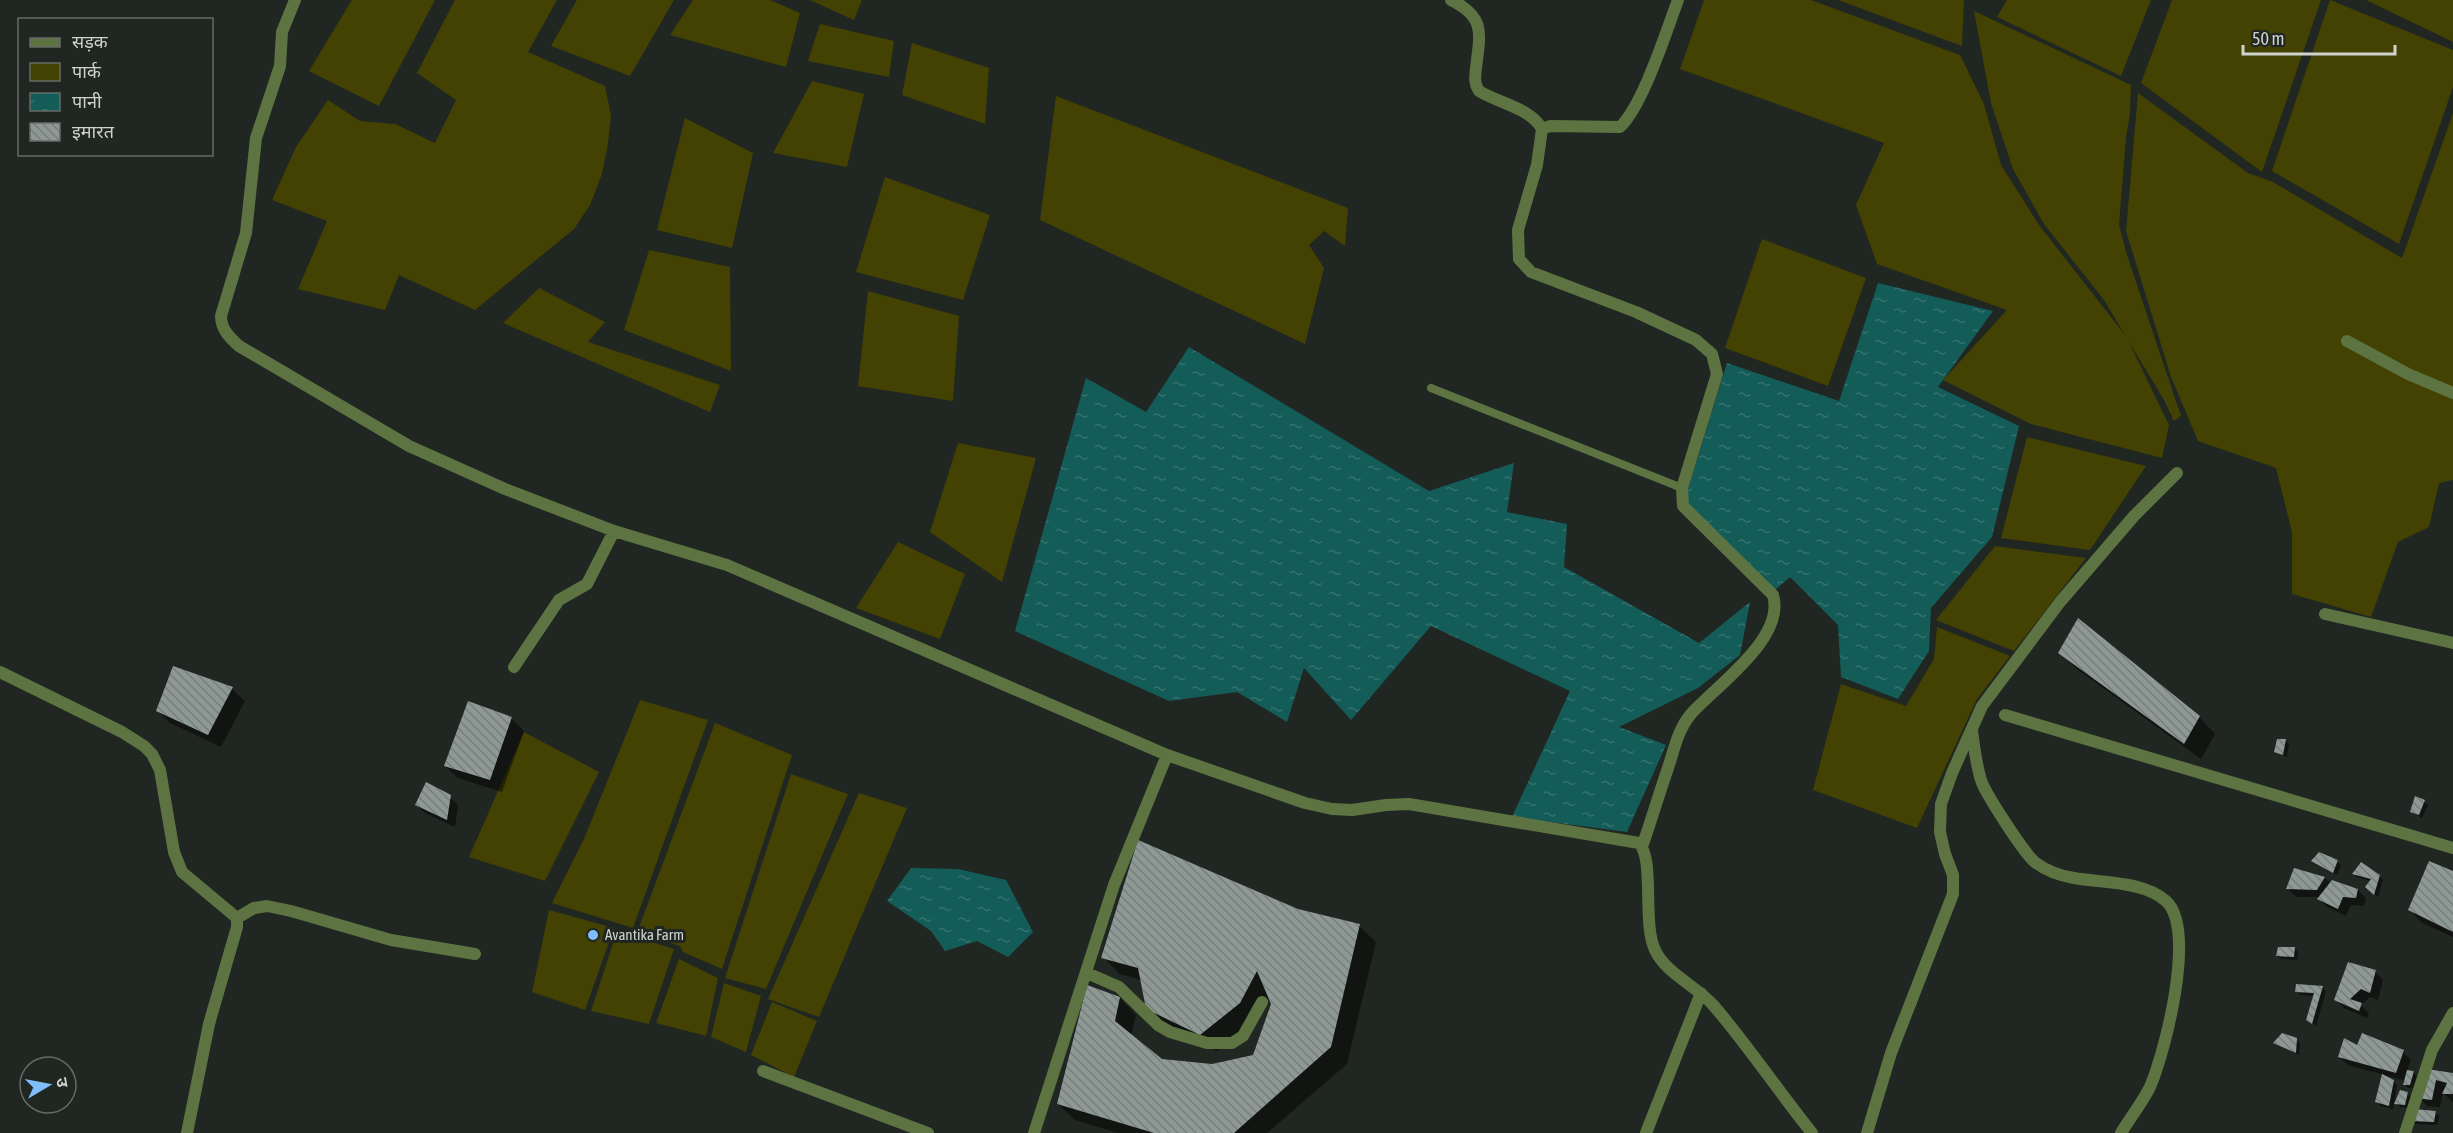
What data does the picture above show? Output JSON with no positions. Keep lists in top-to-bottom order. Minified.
{"places":["Avantika Farm"],"legend":["सड़क","पार्क","पानी","इमारत"],"scale_bar":"50 m","north":"right"}
